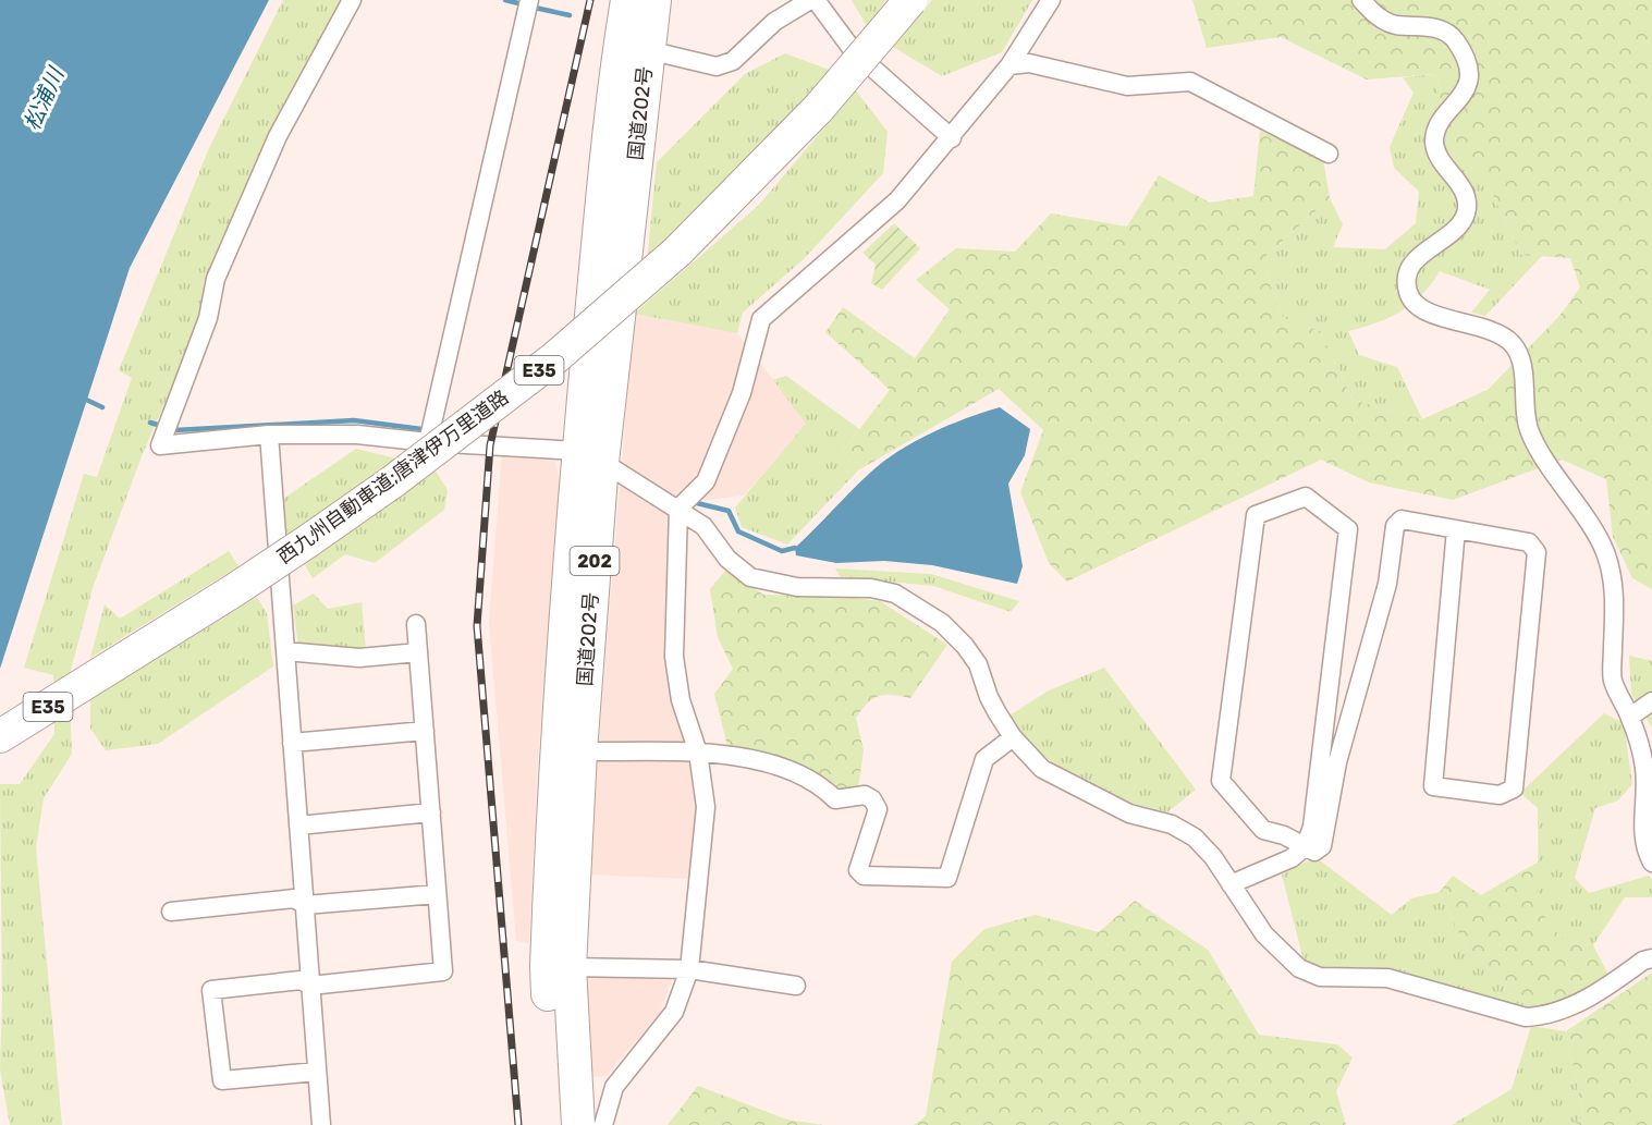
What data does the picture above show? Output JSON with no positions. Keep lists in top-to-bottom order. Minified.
{"streets":{"highway":["国道202号","E35","西九州自動車道;唐津伊万里道路","202"]},"water":["松浦川"]}
